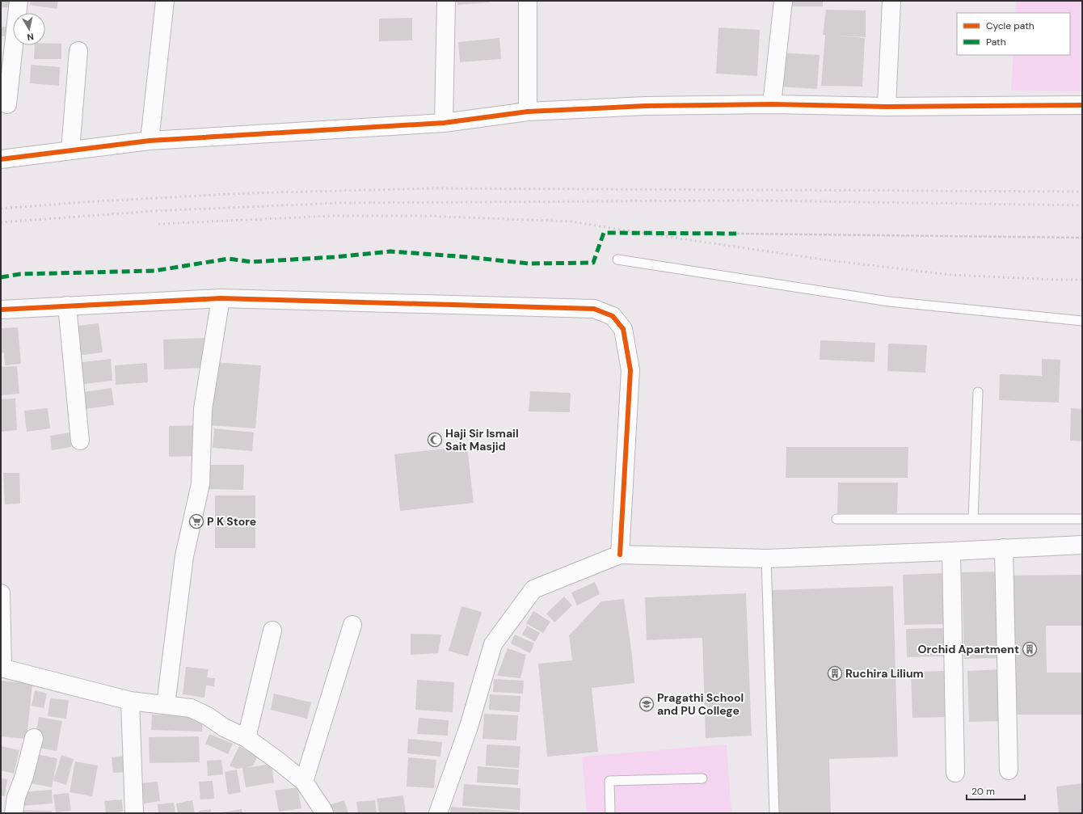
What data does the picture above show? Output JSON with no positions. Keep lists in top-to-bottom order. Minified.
{"places":{"mosque":["Haji Sir Ismail Sait Masjid"],"supermarket":["P K Store"],"building":["Orchid Apartment","Ruchira Lilium"],"school or university":["Pragathi School and PU College"]},"legend":["Cycle path","Path"],"scale_bar":"20 m","north":"bottom"}
